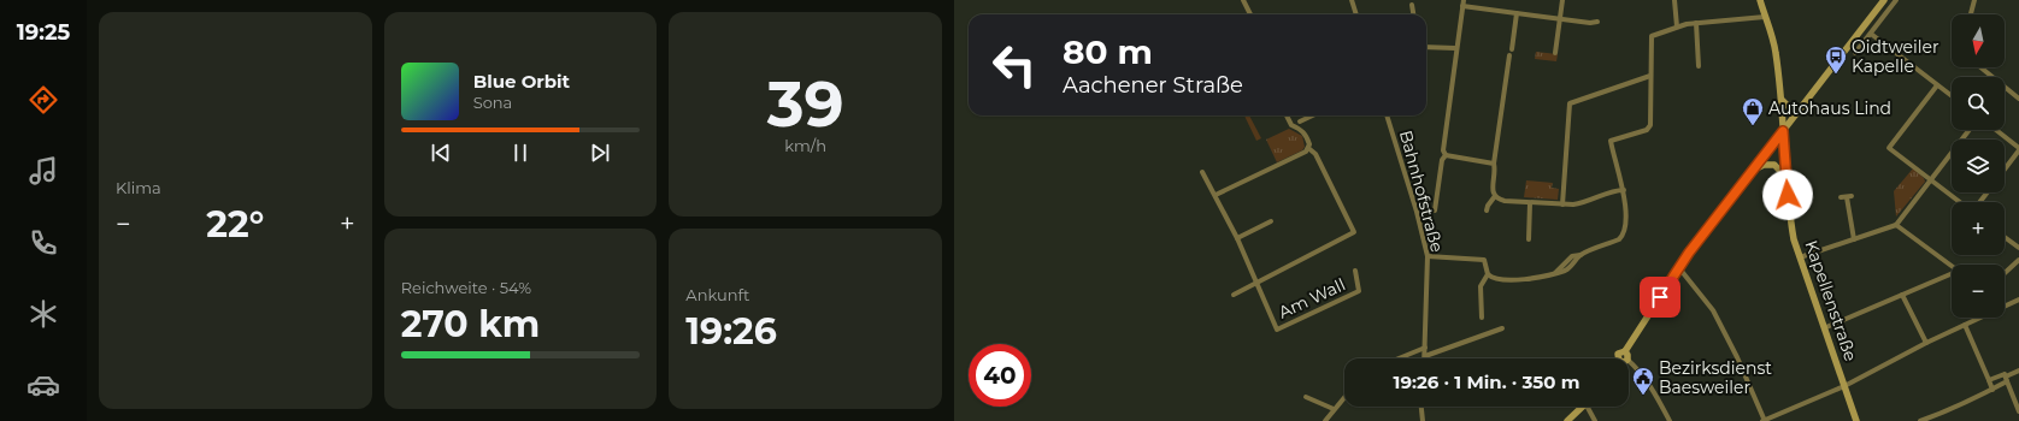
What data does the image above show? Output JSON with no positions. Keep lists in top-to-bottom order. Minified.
{"streets":{"main road":["Kapellenstraße"],"street":["Bahnhofstraße","Am Wall"]},"places":{"bus stop":["Oidtweiler Kapelle"],"shop":["Autohaus Lind"],"public building":["Bezirksdienst Baesweiler"]},"north":"bottom","page":{"tabs":"19:25","tile":["Klima",["39","km/h"],["Reichweite · 54%","270 km"],["Ankunft","19:26"]],"map_buttons":["+","−"],"turn":["80 m","Aachener Straße"],"song":["Blue Orbit","Sona"],"heat":["−","22°","+"],"limit":"40","trip":"19:26 · 1 Min. · 350 m"}}
